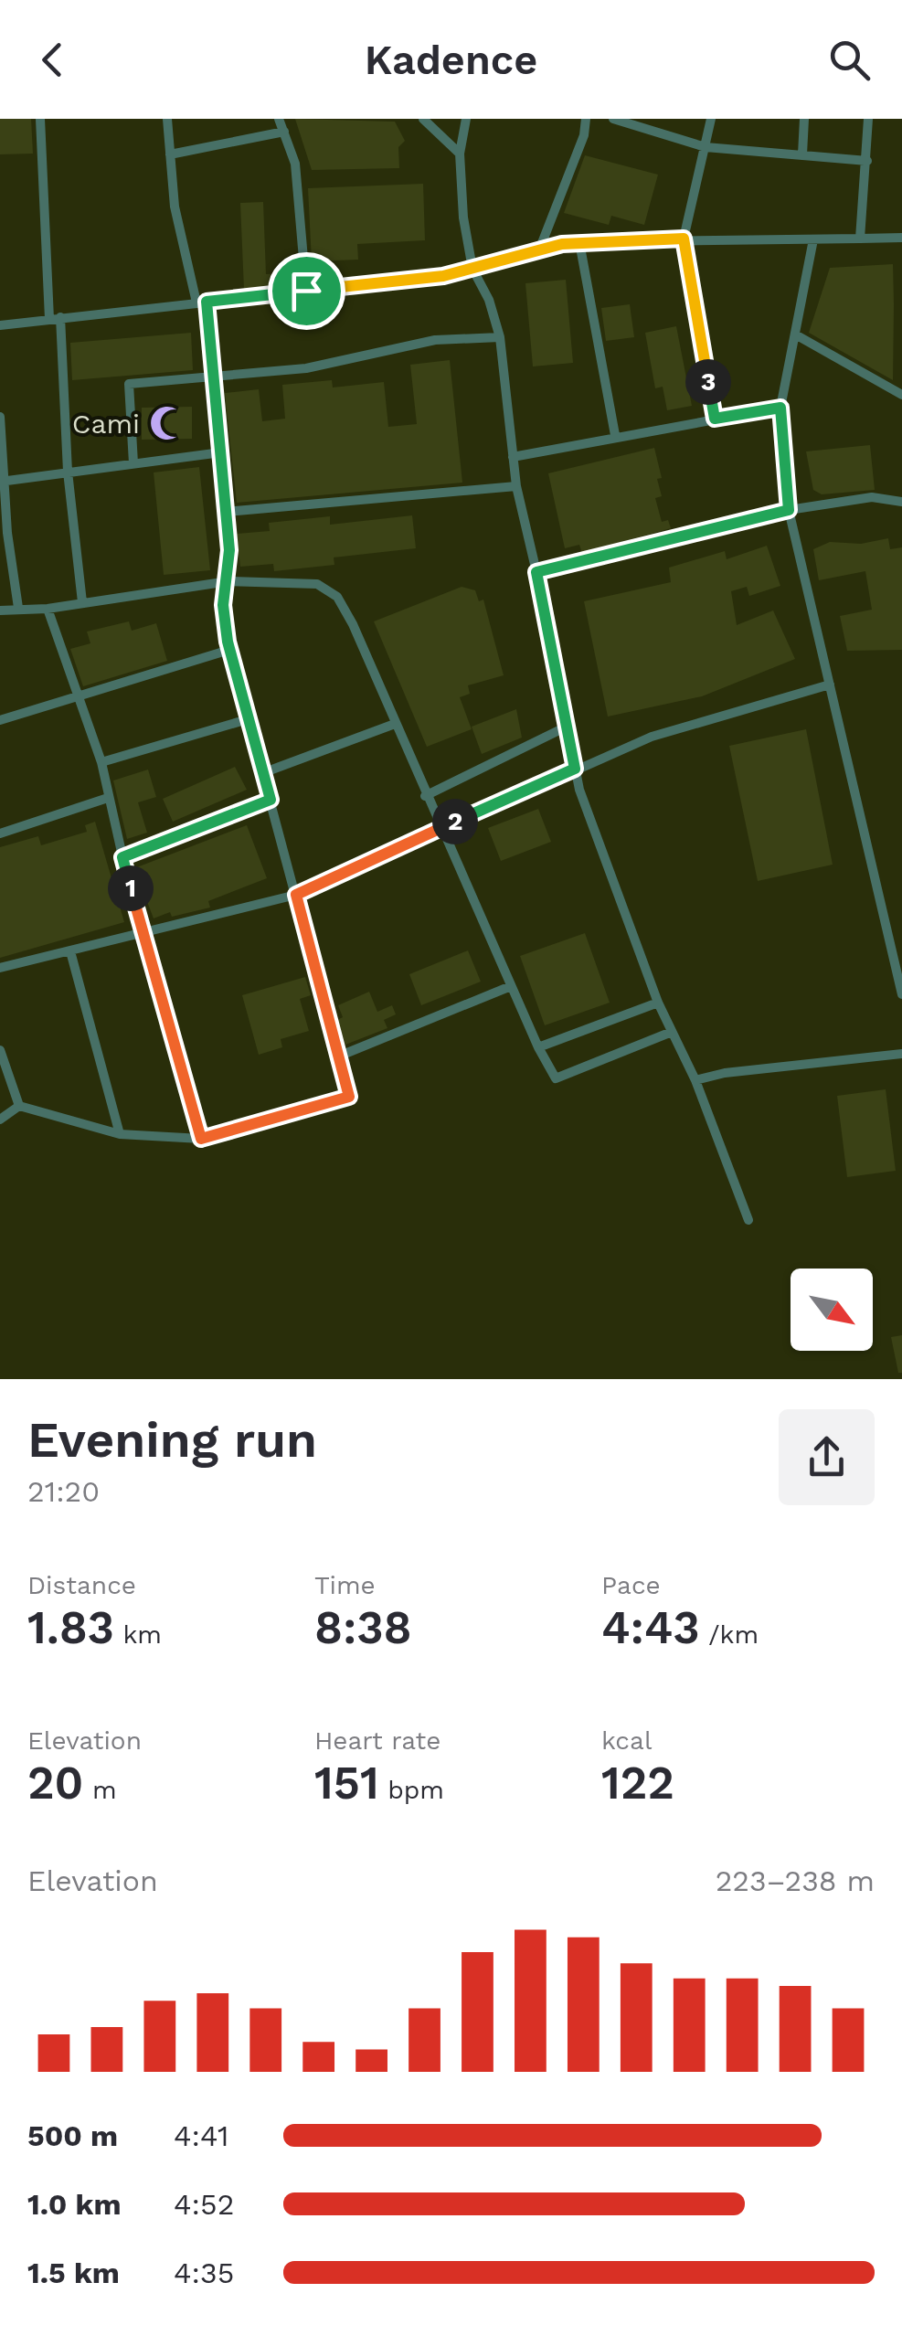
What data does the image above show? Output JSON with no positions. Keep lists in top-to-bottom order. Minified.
{"places":{"mosque":["Cami"]},"north":"bottom right","page":{"header":"Kadence","pins":["3","2","1"],"heading":["Evening run","21:20"],"stats":[["Distance","1.83 km"],["Time","8:38"],["Pace","4:43 /km"],["Elevation","20 m"],["Heart rate","151 bpm"],["kcal","122"]],"chart":["Elevation","223–238 m"],"list":[{"name":"500 m","note":"4:41"},{"name":"1.0 km","note":"4:52"},{"name":"1.5 km","note":"4:35"}]}}
